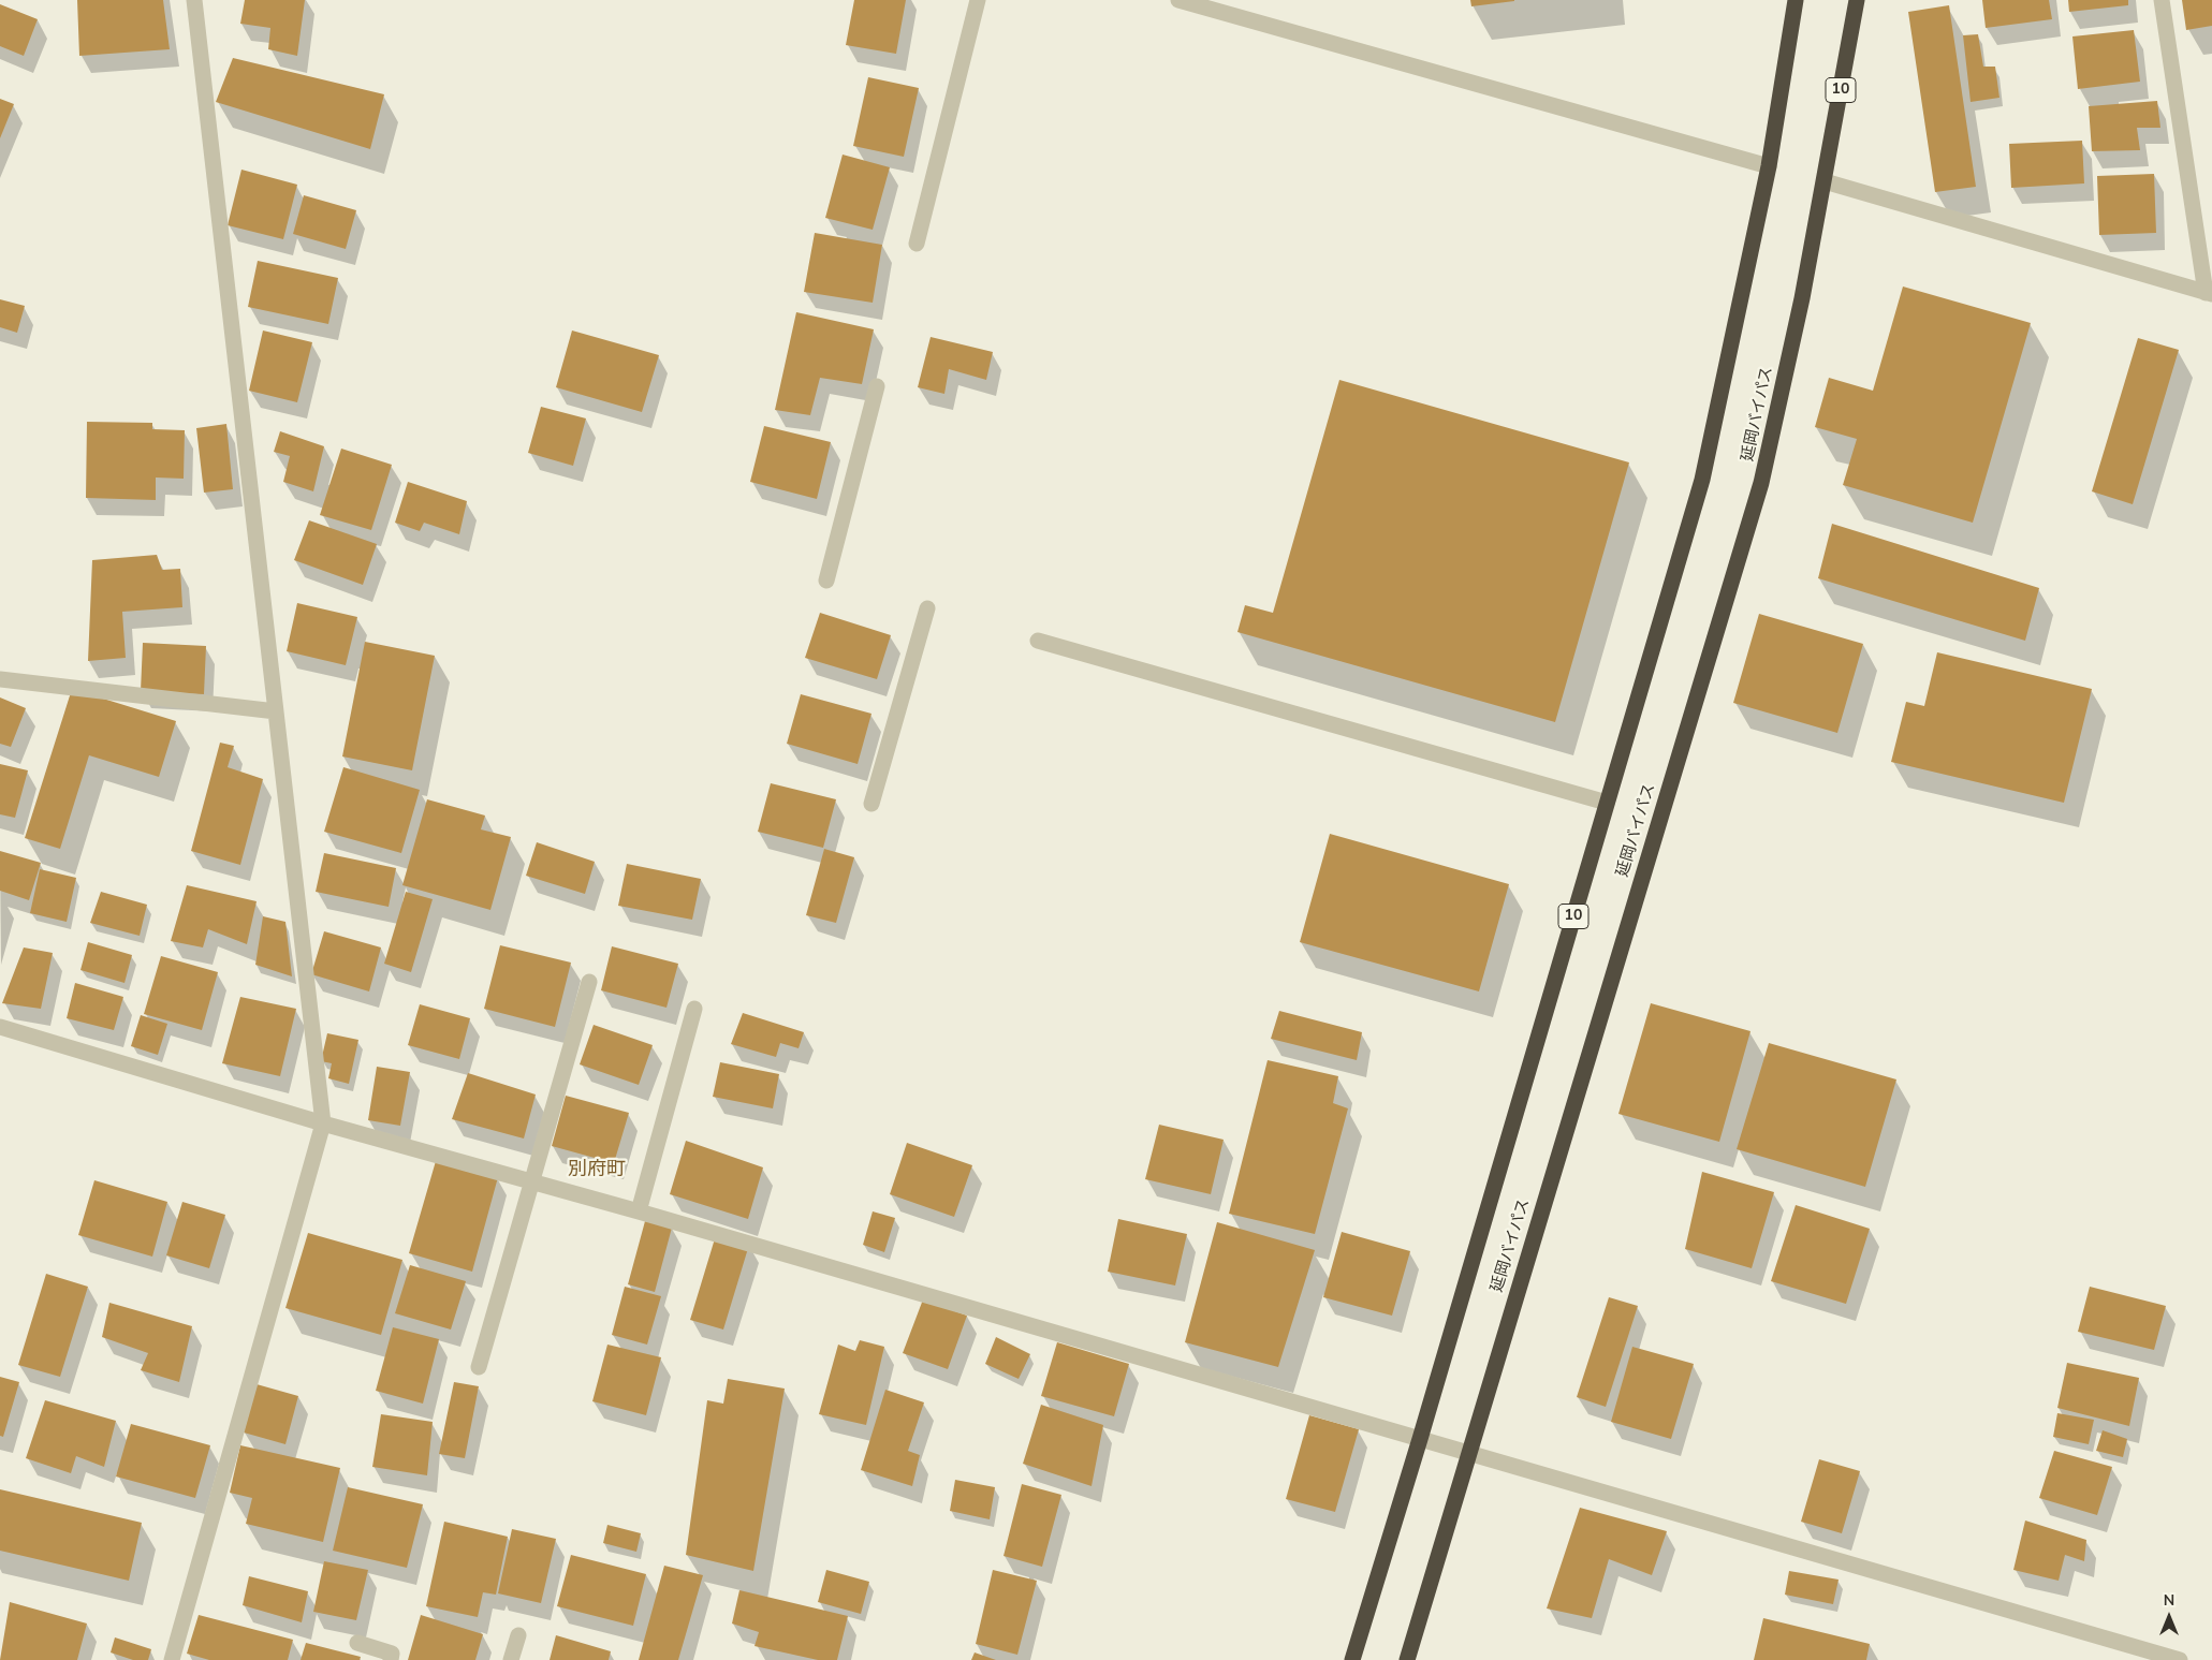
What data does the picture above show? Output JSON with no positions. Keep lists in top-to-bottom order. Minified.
{"streets":{"highway":["10","延岡バイパス"]},"districts":["別府町"],"north":"top"}
